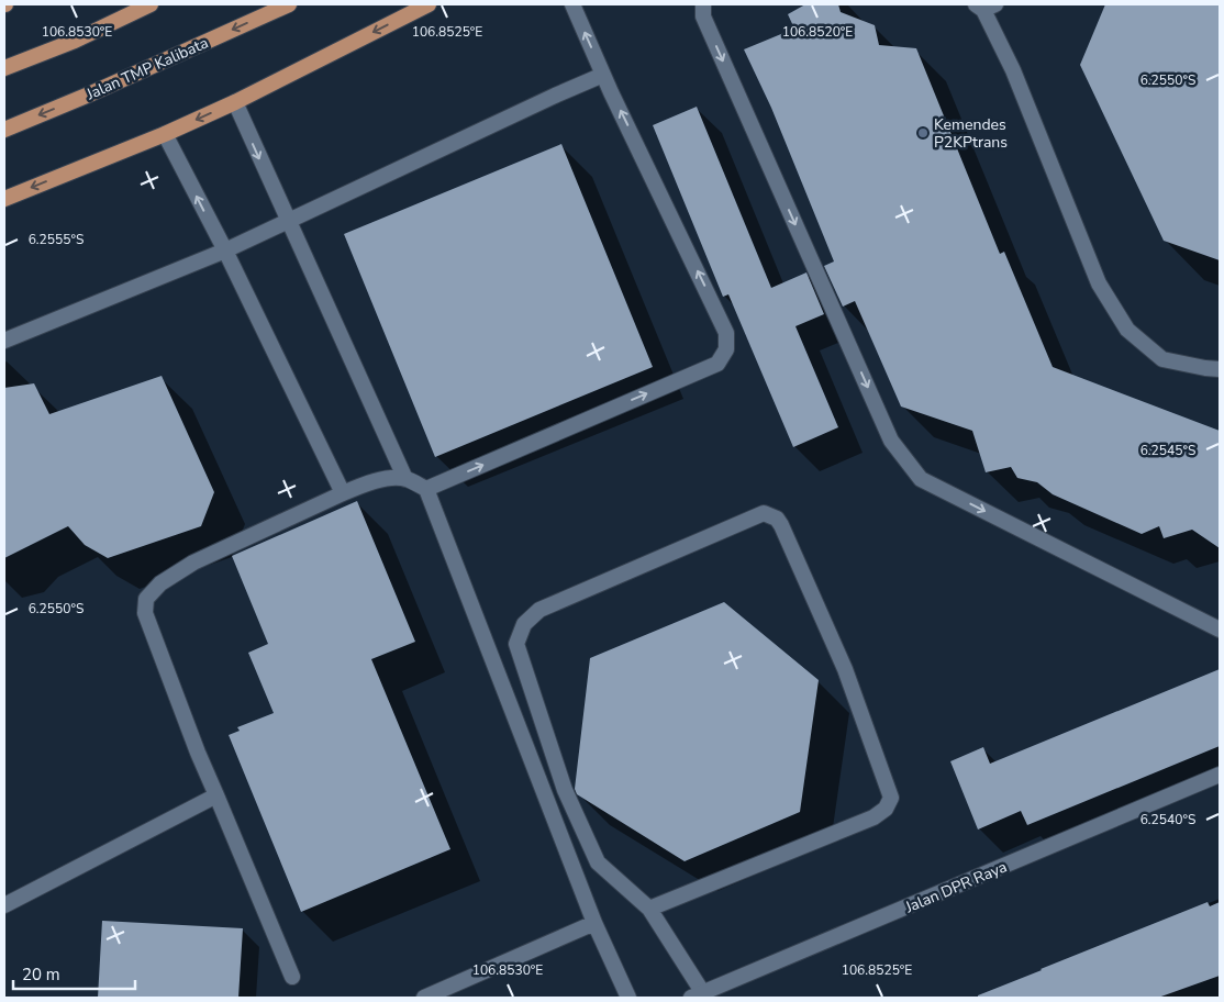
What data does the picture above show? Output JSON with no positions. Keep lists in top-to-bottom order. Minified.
{"streets":{"main road":["Jalan TMP Kalibata"],"street":["Jalan DPR Raya"]},"places":["Kemendes P2KPtrans"],"scale_bar":"20 m","coordinates":["106.8530°E","106.8525°E","106.8520°E","6.2550°S","6.2555°S","6.2545°S","6.2540°S"]}
